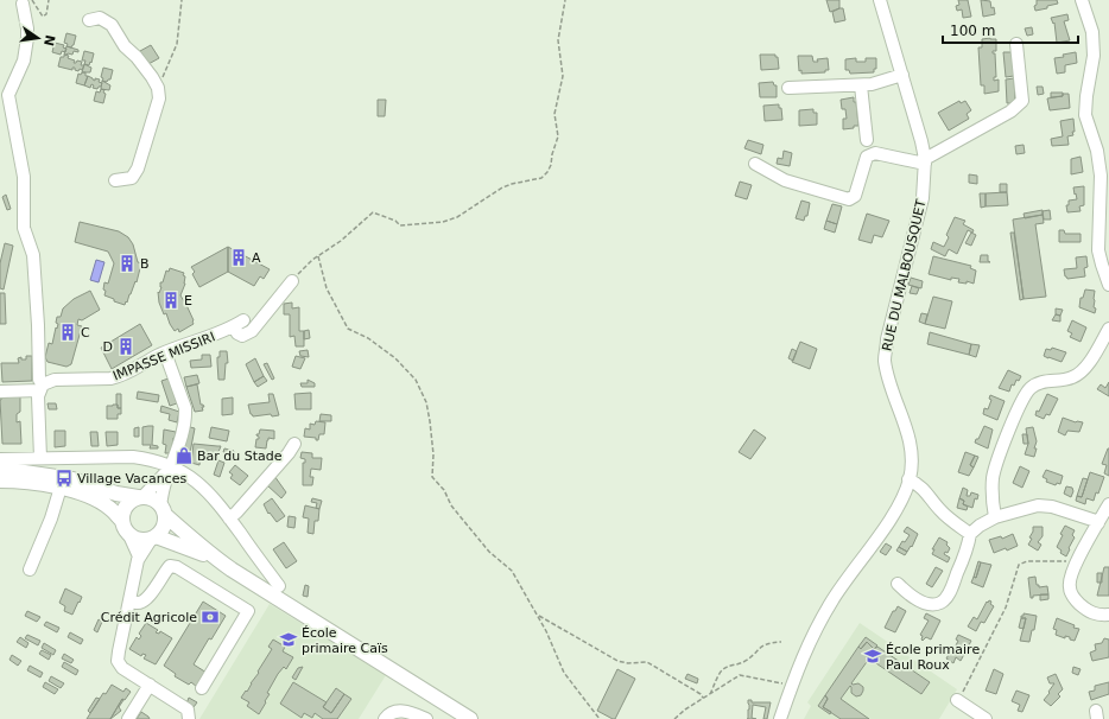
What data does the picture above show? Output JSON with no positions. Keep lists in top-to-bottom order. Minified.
{"streets":{"street":["RUE DU MALBOUSQUET","IMPASSE MISSIRI"]},"places":{"building":["A","B","E","C","D"],"shop":["Bar du Stade"],"bus stop":["Village Vacances"],"bank":["Crédit Agricole"],"school or university":["École primaire Caïs","École primaire Paul Roux"]},"scale_bar":"100 m","north":"right"}
